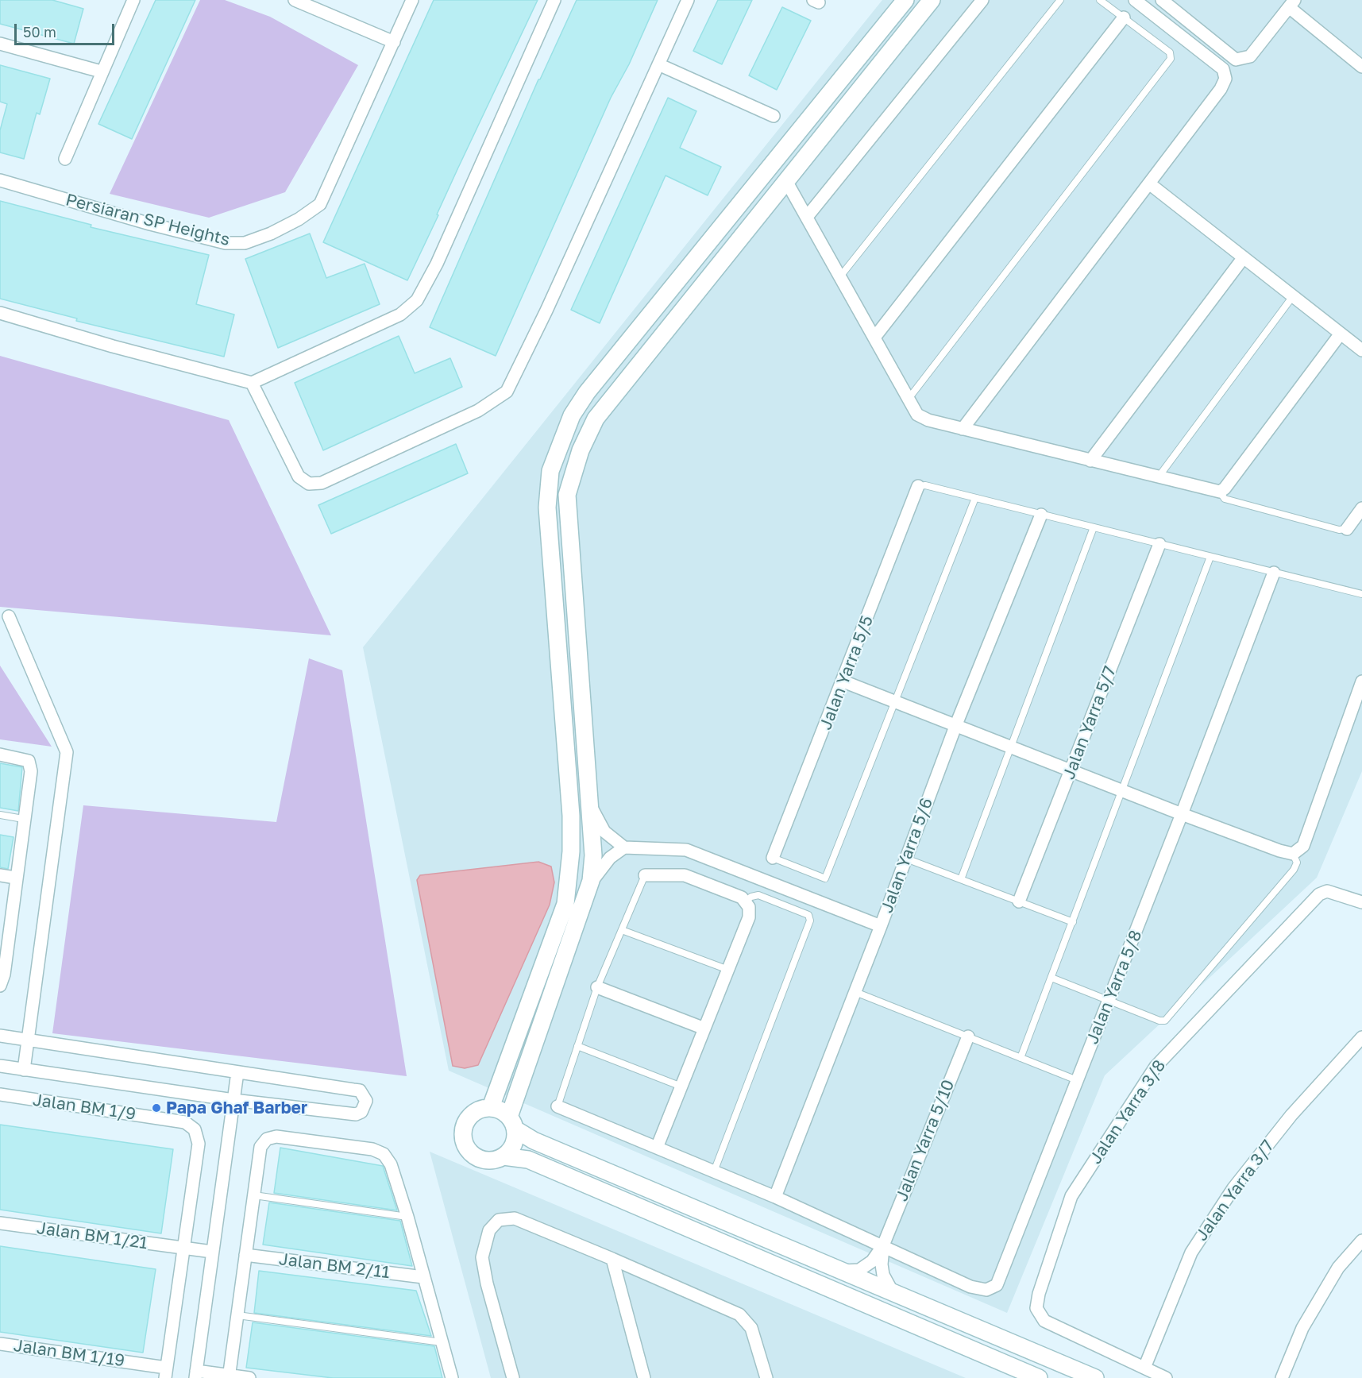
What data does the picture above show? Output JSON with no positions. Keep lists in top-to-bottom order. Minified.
{"streets":{"street":["Persiaran SP Heights","Jalan Yarra 5/5","Jalan Yarra 5/7","Jalan Yarra 5/6","Jalan Yarra 5/8","Jalan BM 1/9","Jalan Yarra 3/8","Jalan Yarra 5/10","Jalan Yarra 3/7","Jalan BM 1/21","Jalan BM 2/11","Jalan BM 1/19"]},"crossings":[["Jalan Yarra 5/6","Jalan Yarra 5/8"],["Jalan Yarra 5/8","Jalan Yarra 5/10"],["Jalan BM 1/9","Jalan BM 1/21"],["Jalan Yarra 3/8","Jalan Yarra 3/7"]],"places":["Papa Ghaf Barber"],"scale_bar":"50 m"}
